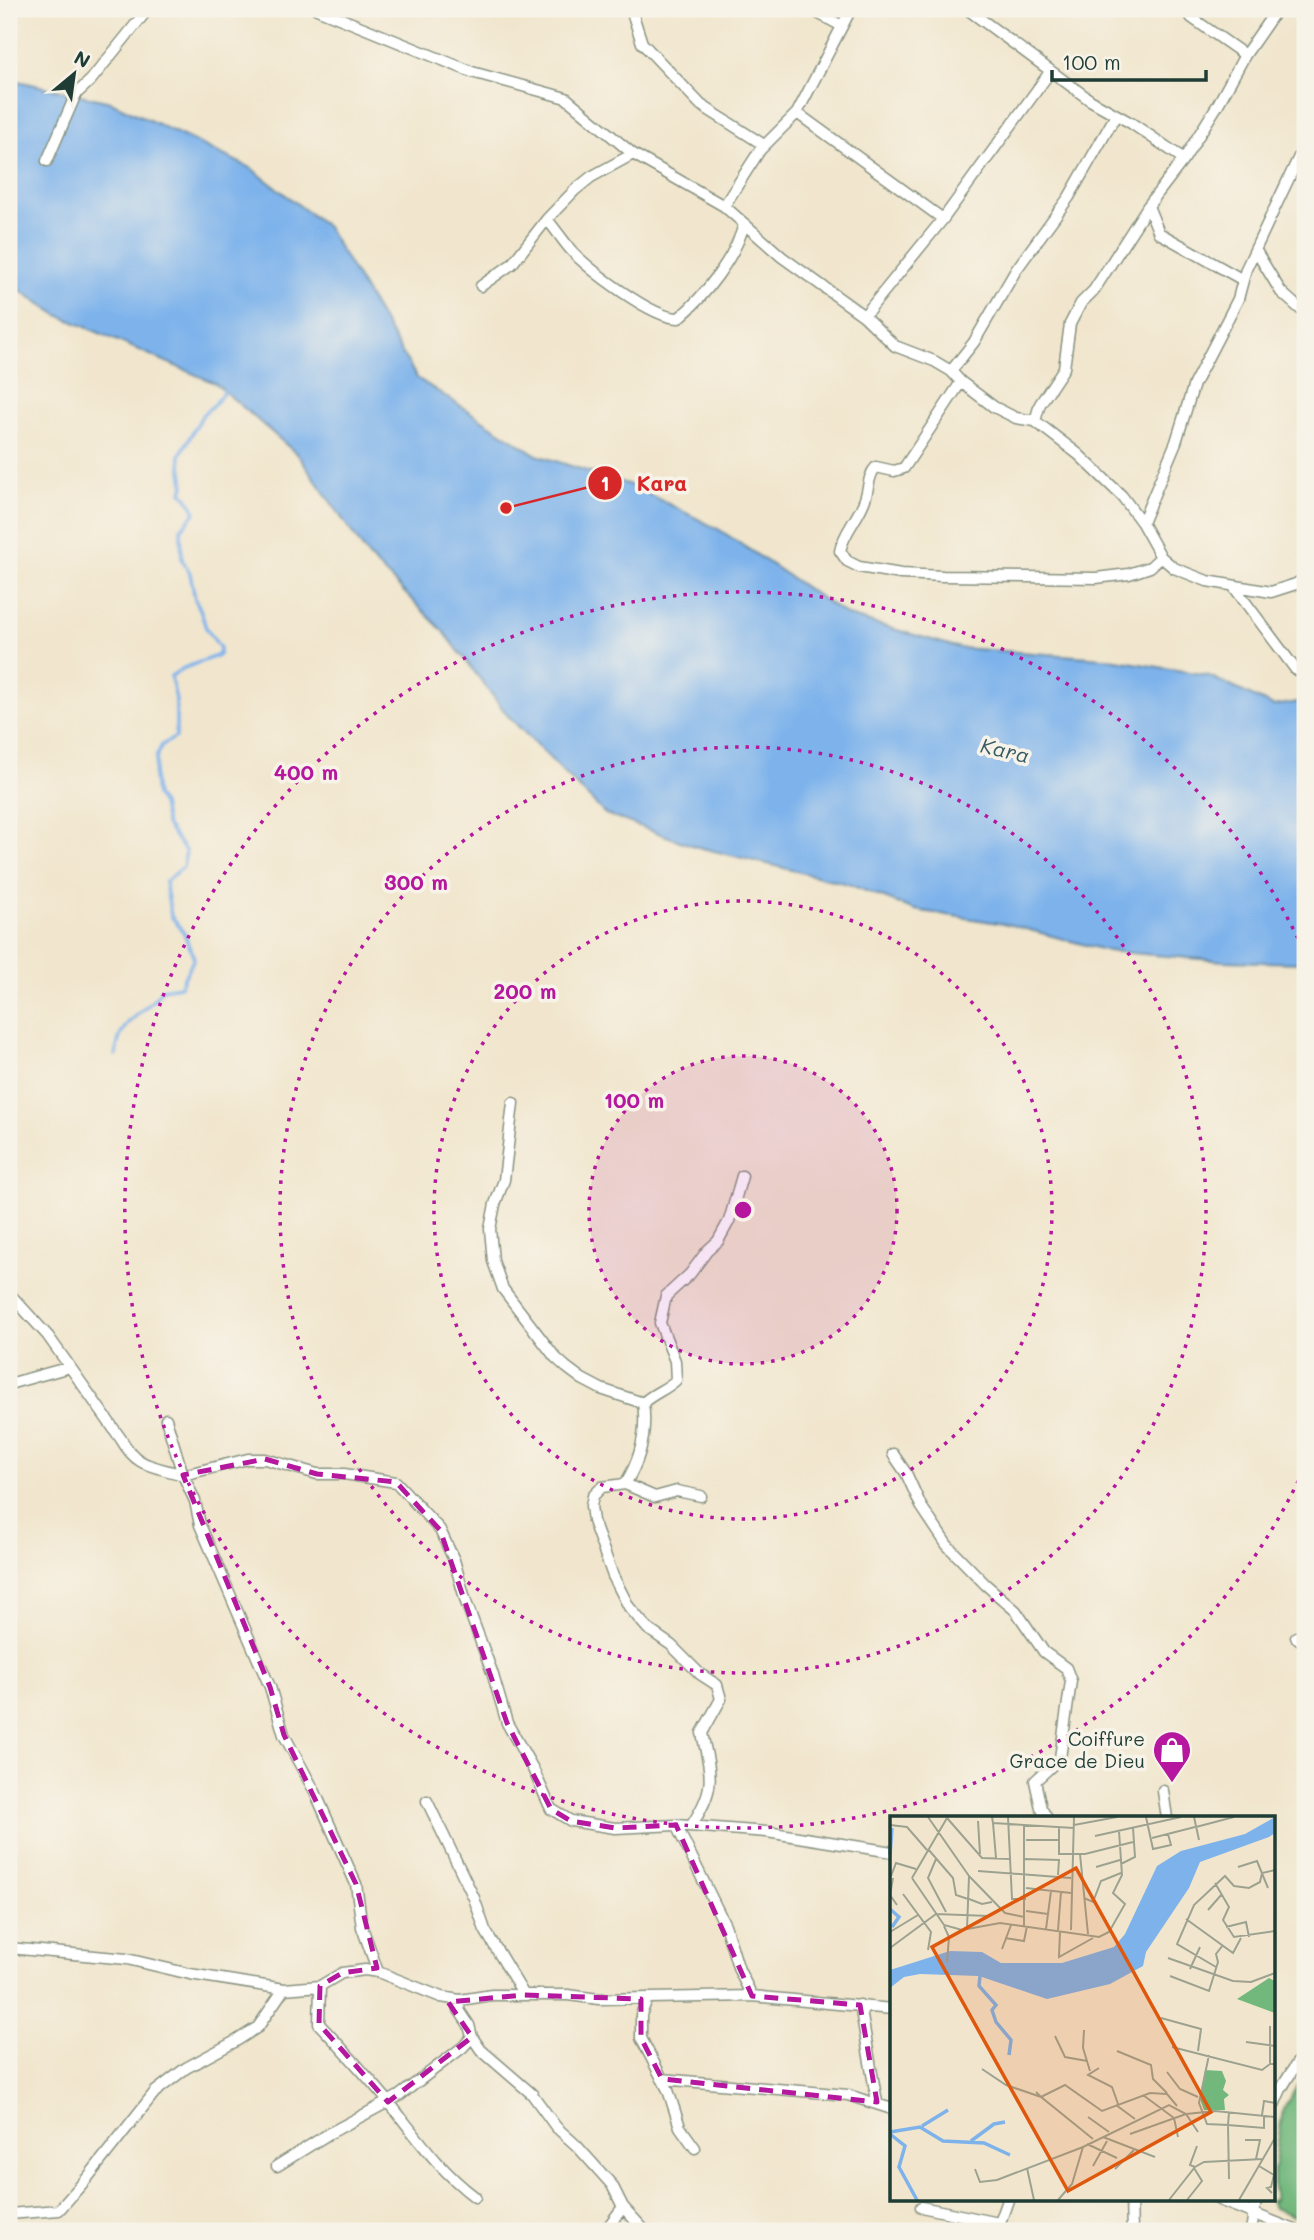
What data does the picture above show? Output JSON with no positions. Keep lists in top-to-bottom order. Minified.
{"water":["Kara"],"places":{"other":["Kara"],"shop":["Coiffure Grace de Dieu"]},"scale_bar":"100 m","north":"top right","rings":["400 m","300 m","200 m","100 m"]}
